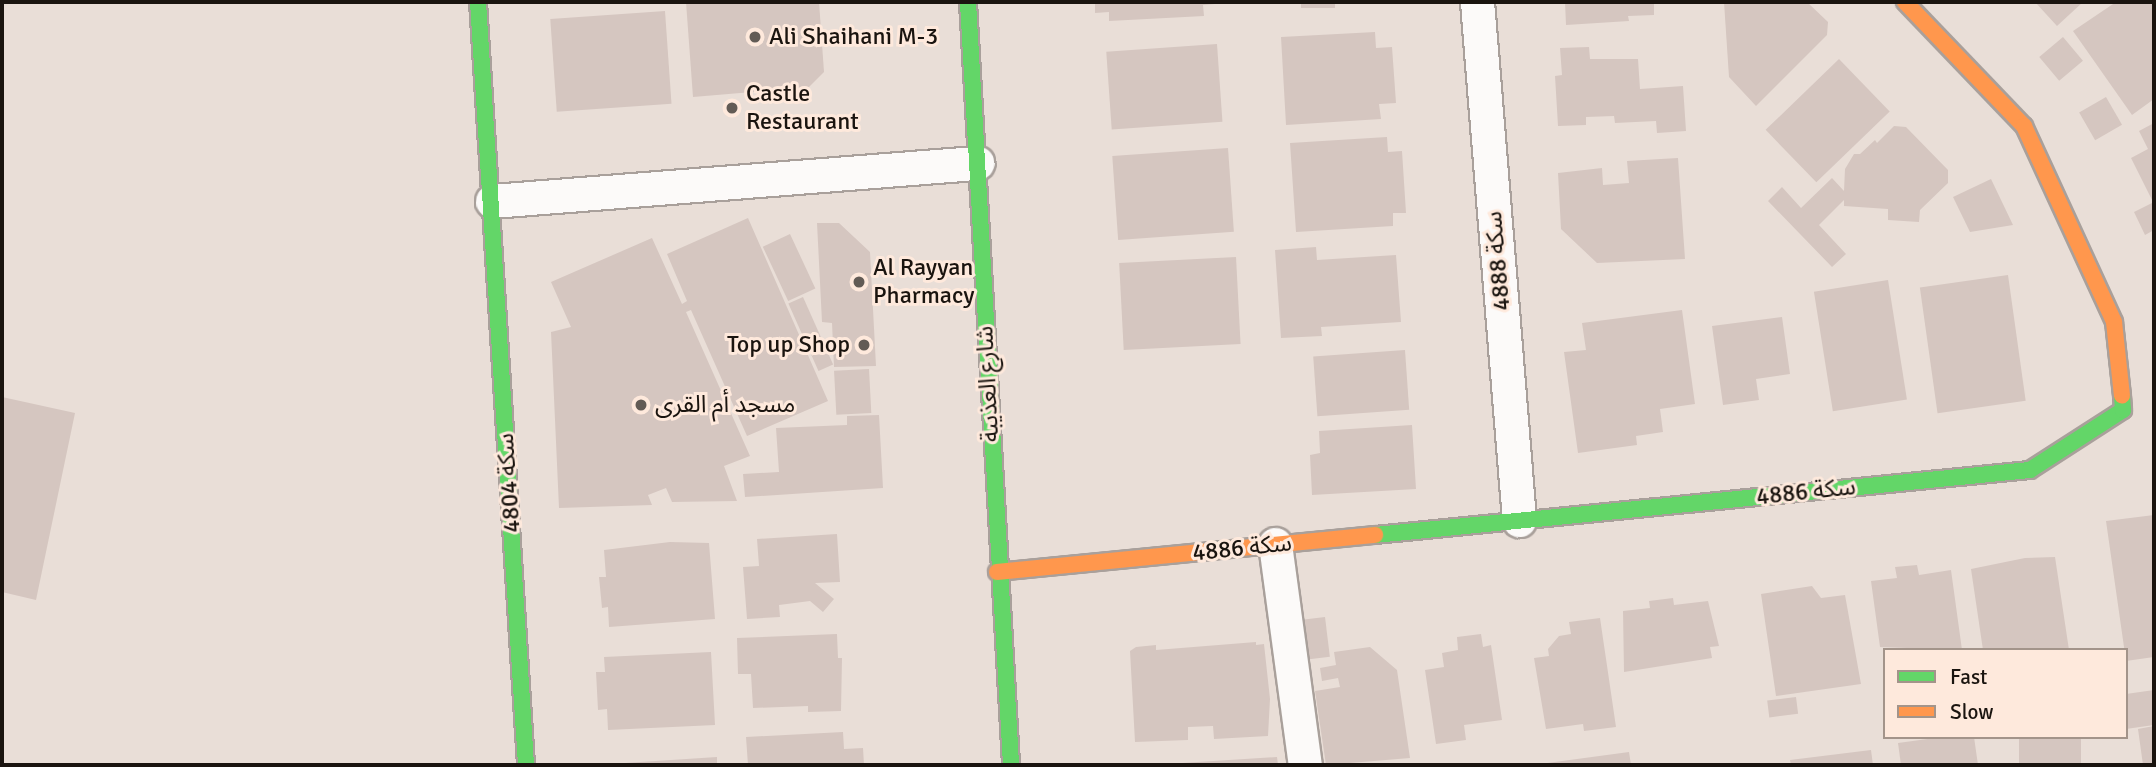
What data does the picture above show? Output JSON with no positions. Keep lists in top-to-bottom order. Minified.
{"streets":{"street":["سكة 4888","شارع العذيبة","سكة 4804","سكة 4886"]},"crossings":[["سكة 4888","سكة 4886"],["شارع العذيبة","سكة 4886"]],"places":["Ali Shaihani M-3","Castle Restaurant","Al Rayyan Pharmacy","Top up Shop","مسجد أم القرى"],"legend":["Fast","Slow"]}
